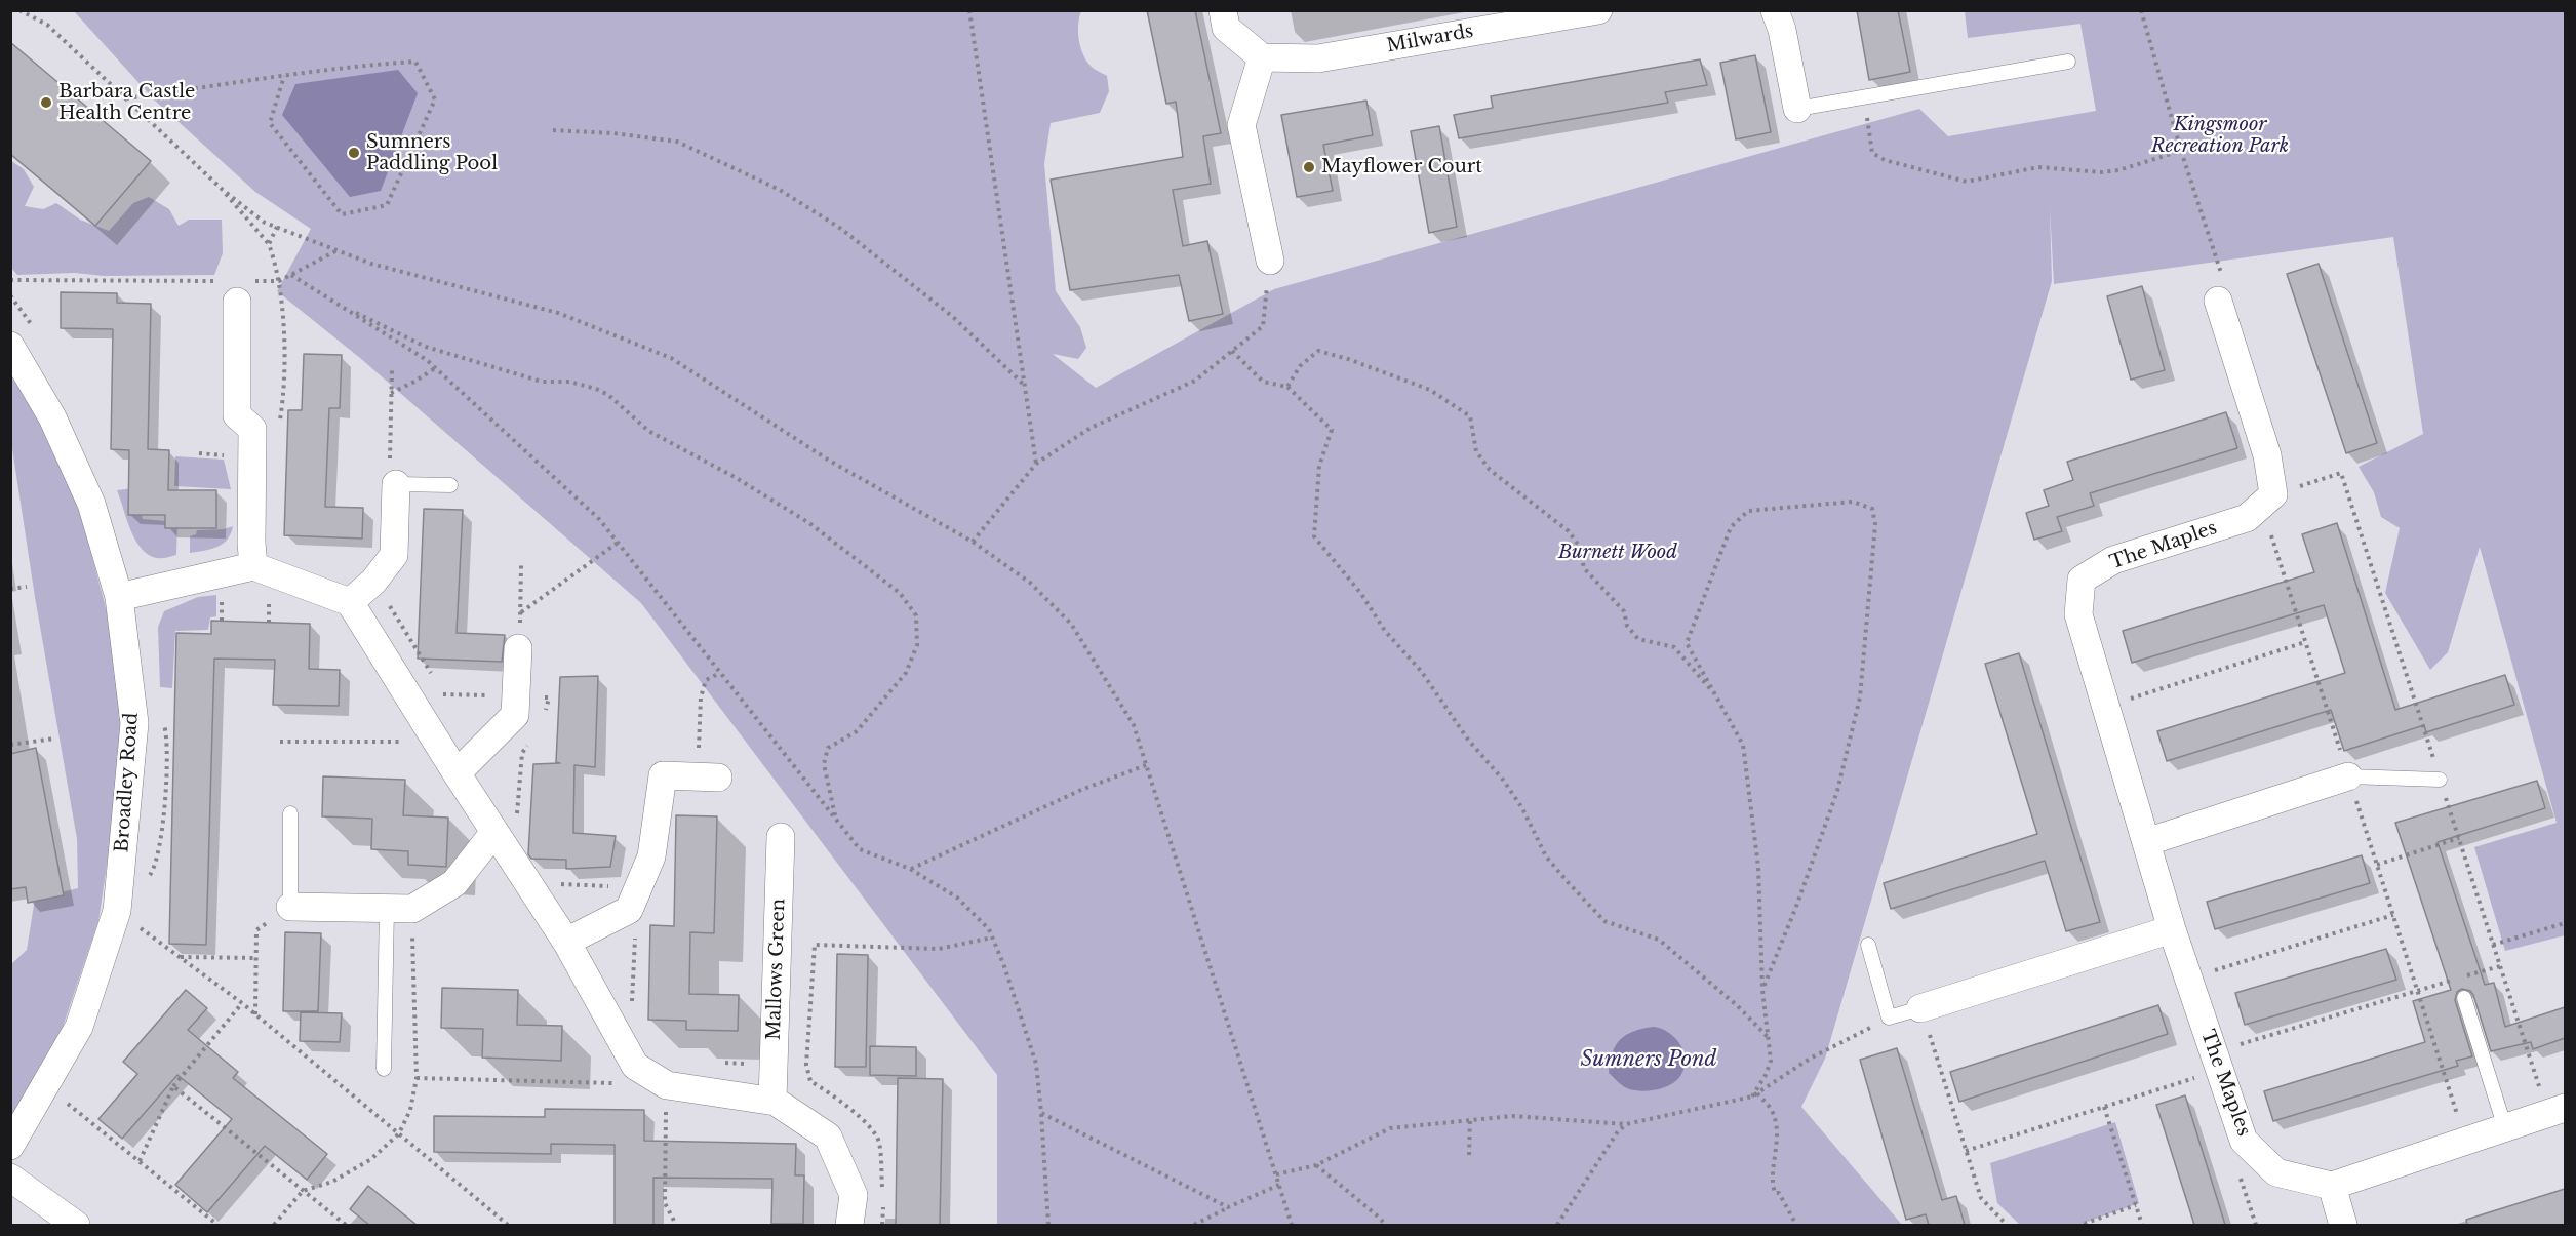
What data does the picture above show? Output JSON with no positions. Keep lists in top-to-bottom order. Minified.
{"streets":{"street":["Milwards","The Maples","Broadley Road","Mallows Green"]},"water":["Sumners Pond"],"parks":["Kingsmoor Recreation Park","Burnett Wood"],"places":["Barbara Castle Health Centre","Sumners Paddling Pool","Mayflower Court"]}
